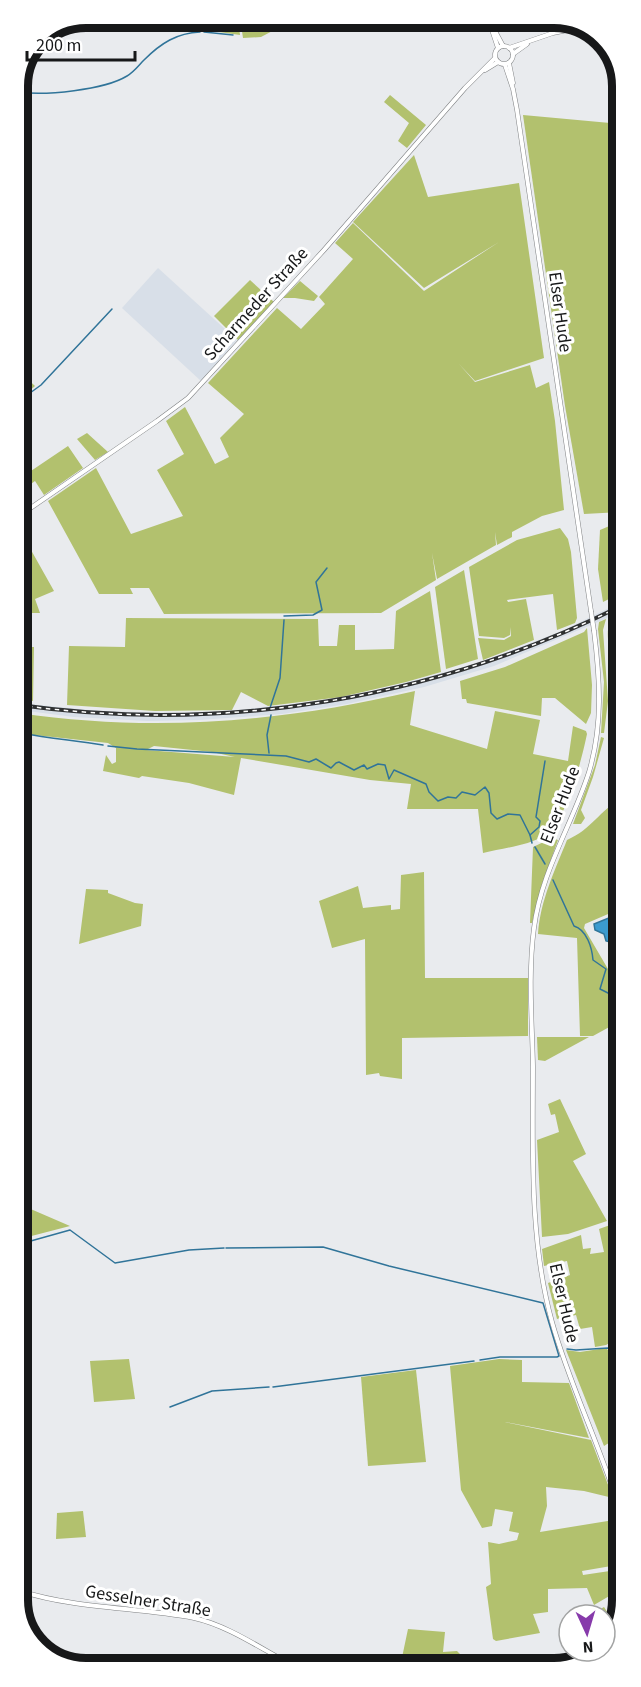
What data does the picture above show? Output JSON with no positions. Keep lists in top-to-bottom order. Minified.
{"streets":{"street":["Scharmeder Straße","Elser Hude","Gesselner Straße"]},"scale_bar":"200 m","north":"bottom"}
